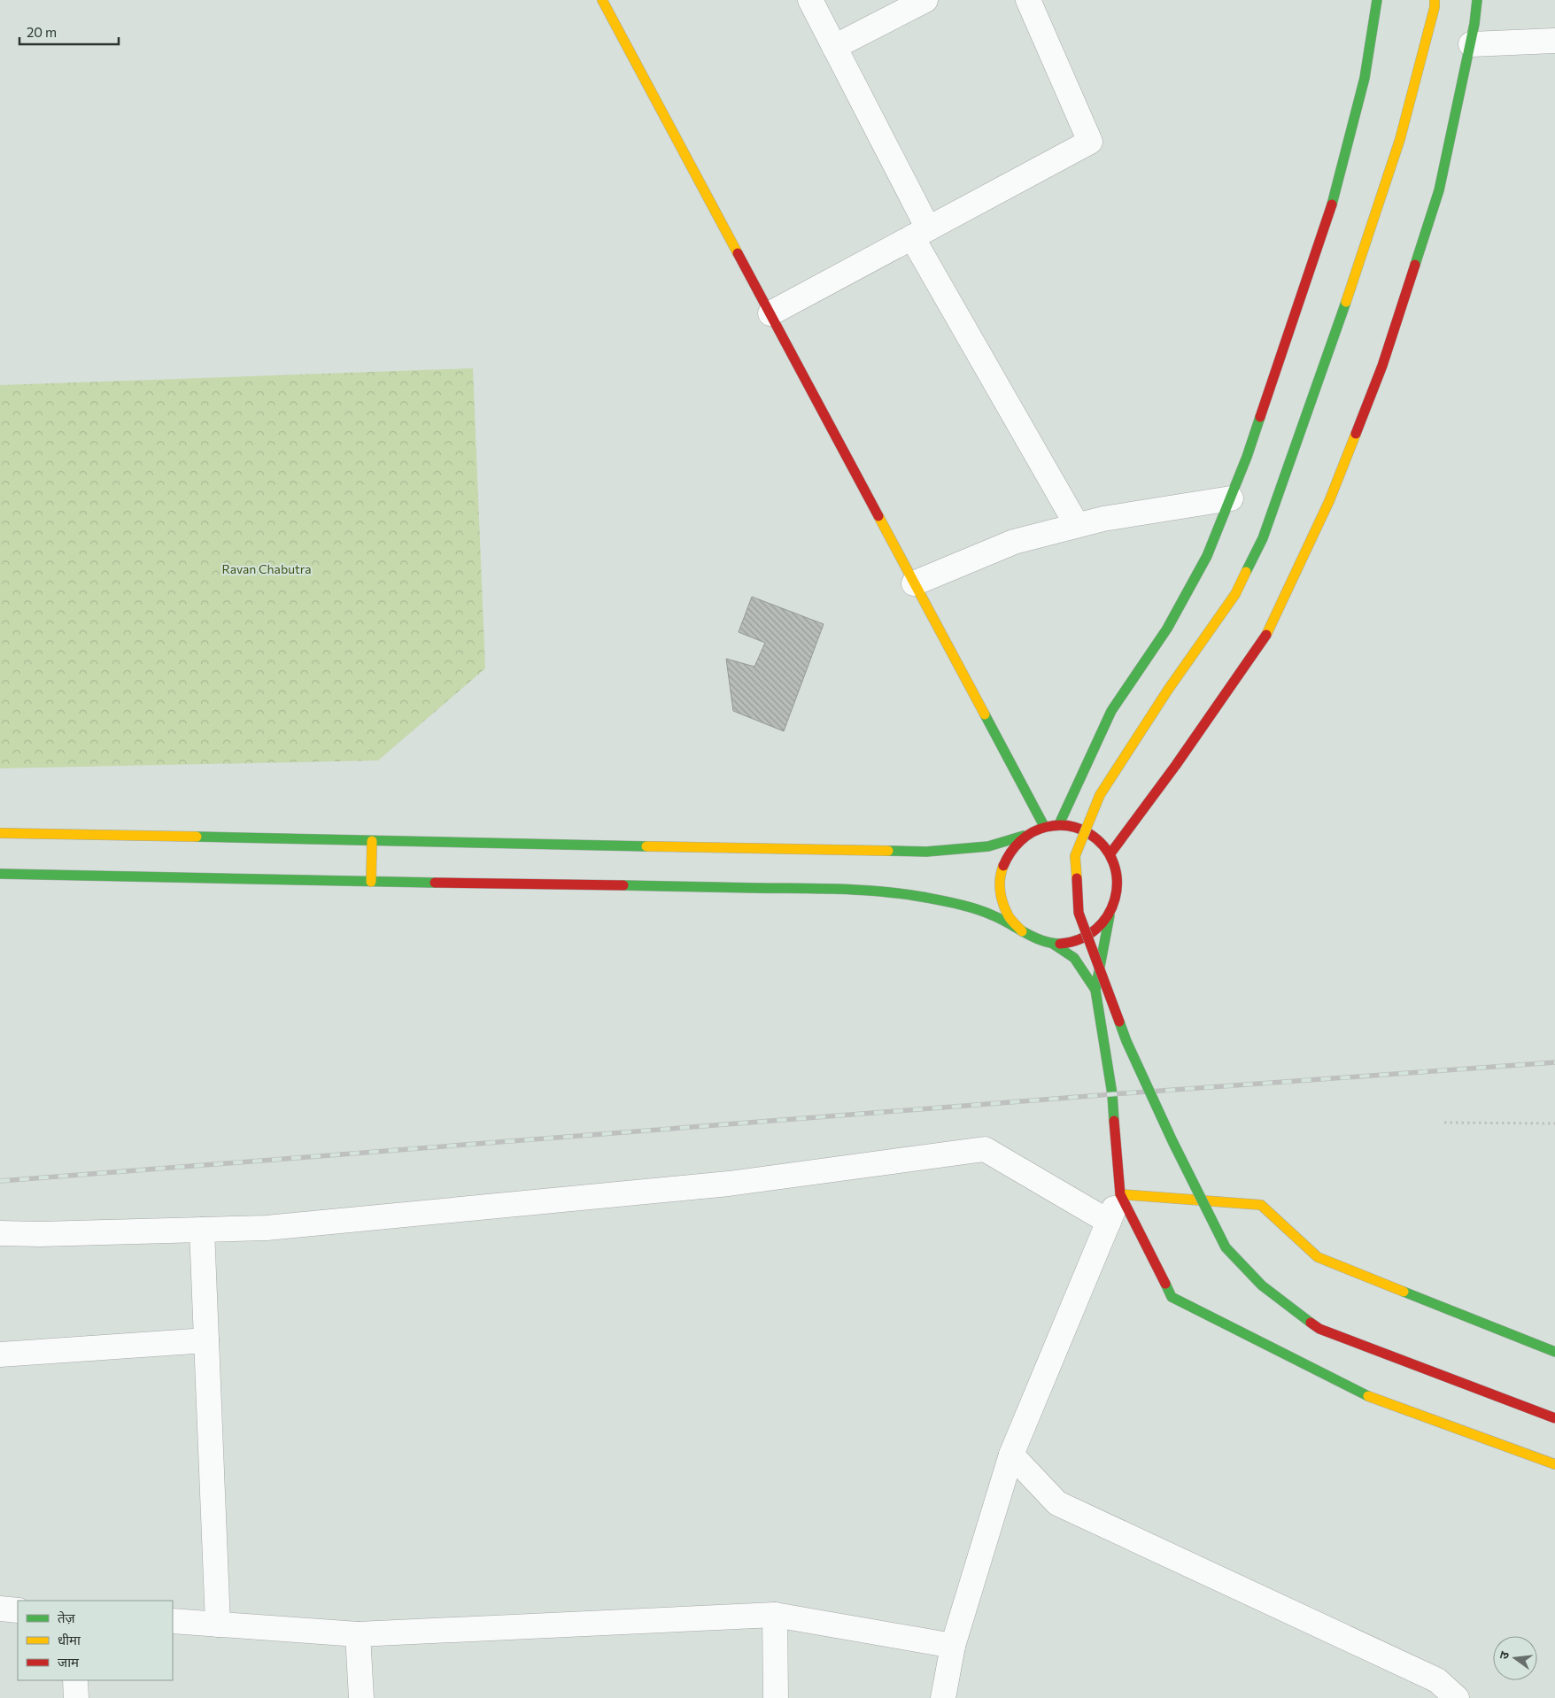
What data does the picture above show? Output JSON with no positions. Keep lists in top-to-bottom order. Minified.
{"parks":["Ravan Chabutra"],"legend":["तेज़","धीमा","जाम"],"scale_bar":"20 m","north":"left"}
